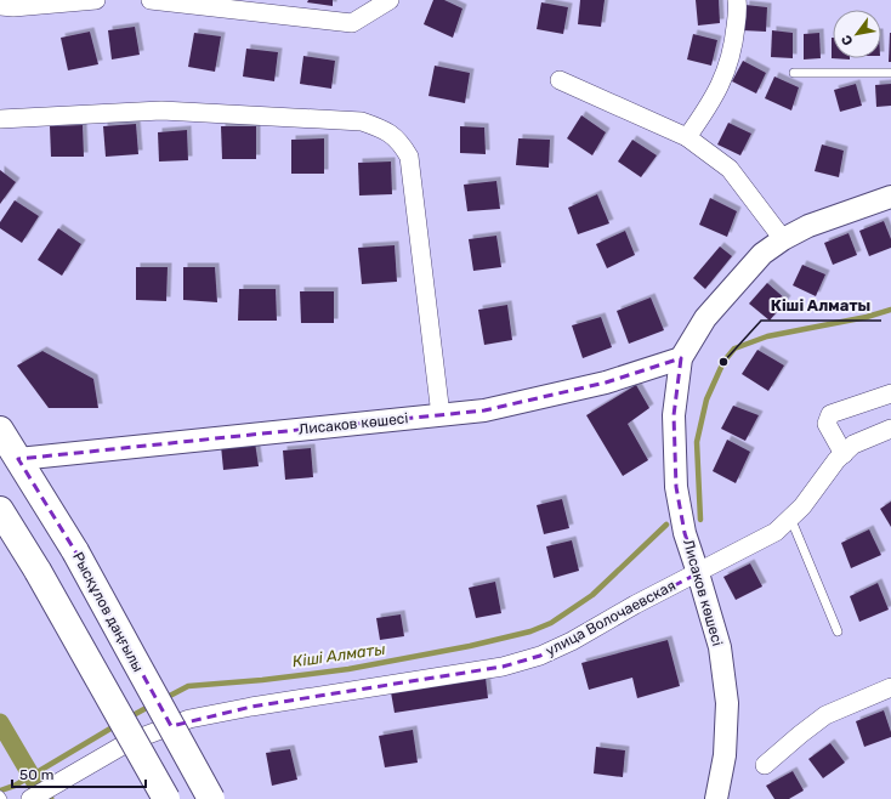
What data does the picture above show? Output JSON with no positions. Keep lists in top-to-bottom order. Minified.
{"streets":{"main road":["Рысқұлов даңғылы"],"street":["Лисаков көшесі","улица Волочаевская"]},"crossings":[["Лисаков көшесі","Рысқұлов даңғылы"],["Лисаков көшесі","улица Волочаевская"]],"water":["Кіші Алматы"],"places":["Кіші Алматы"],"scale_bar":"50 m","north":"bottom left"}
